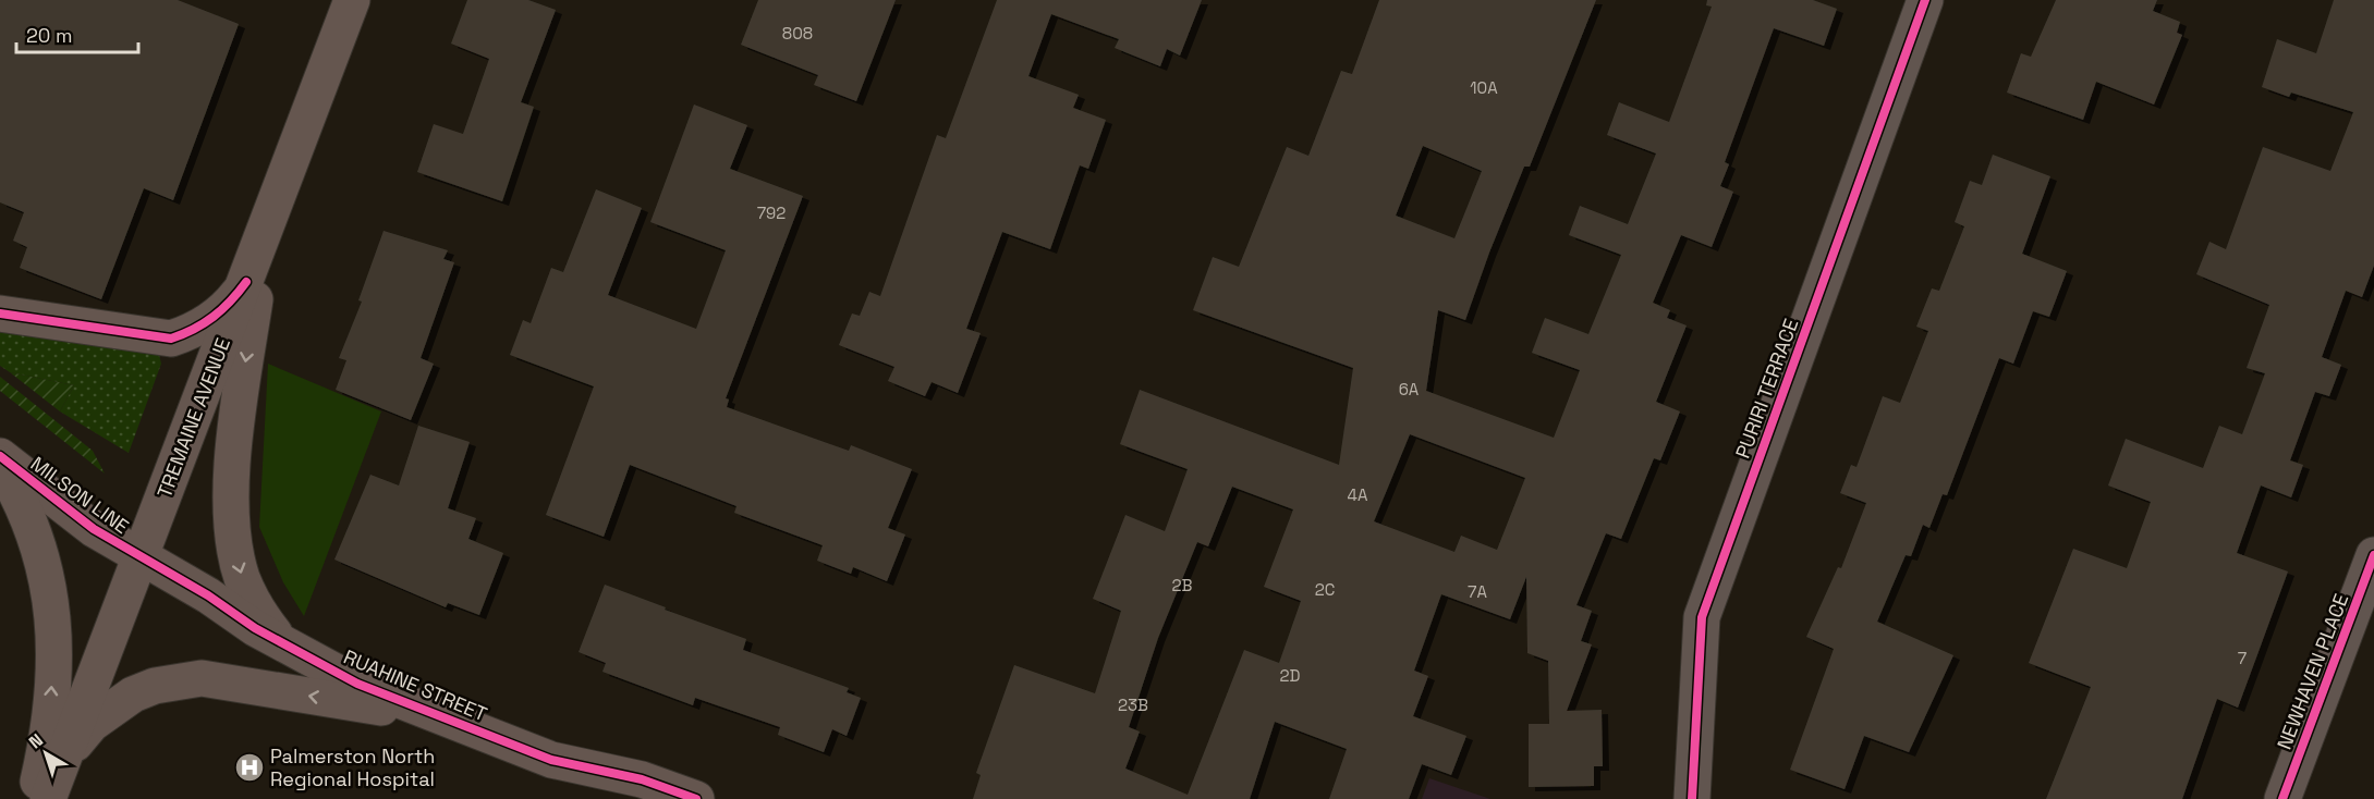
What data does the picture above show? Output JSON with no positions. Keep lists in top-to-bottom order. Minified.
{"streets":{"main road":["TREMAINE AVENUE","MILSON LINE","RUAHINE STREET"],"street":["PURIRI TERRACE","NEWHAVEN PLACE"]},"crossings":[["TREMAINE AVENUE","MILSON LINE"],["TREMAINE AVENUE","RUAHINE STREET"],["MILSON LINE","RUAHINE STREET"]],"places":{"hospital":["Palmerston North Regional Hospital"]},"house_numbers":["808","10A","792","6A","4A","2B","2C","7A","7","2D","23B"],"scale_bar":"20 m","north":"top left"}
